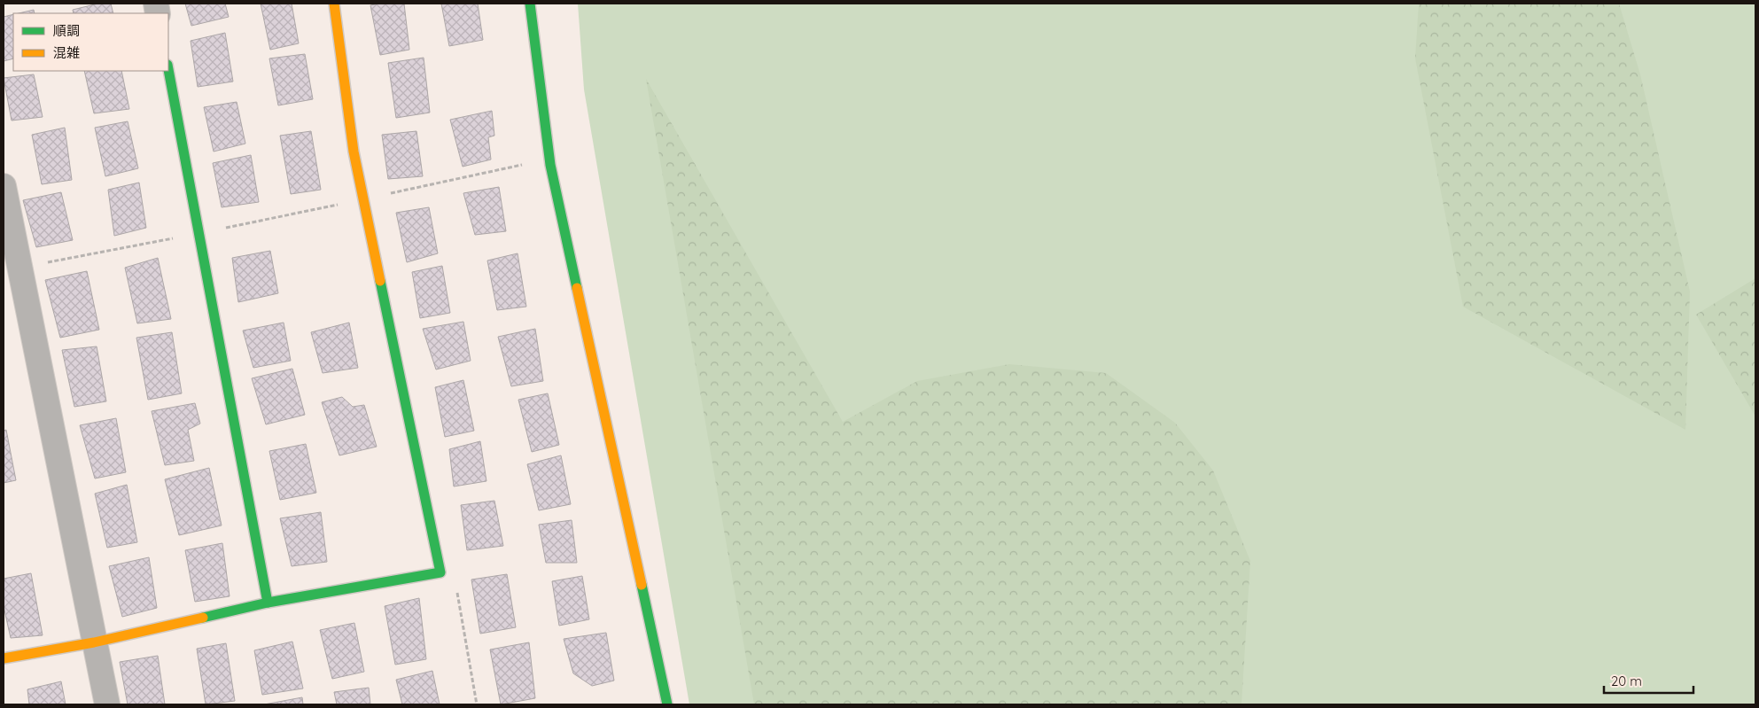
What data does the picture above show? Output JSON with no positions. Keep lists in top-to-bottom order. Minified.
{"legend":["順調","混雑"],"scale_bar":"20 m"}
